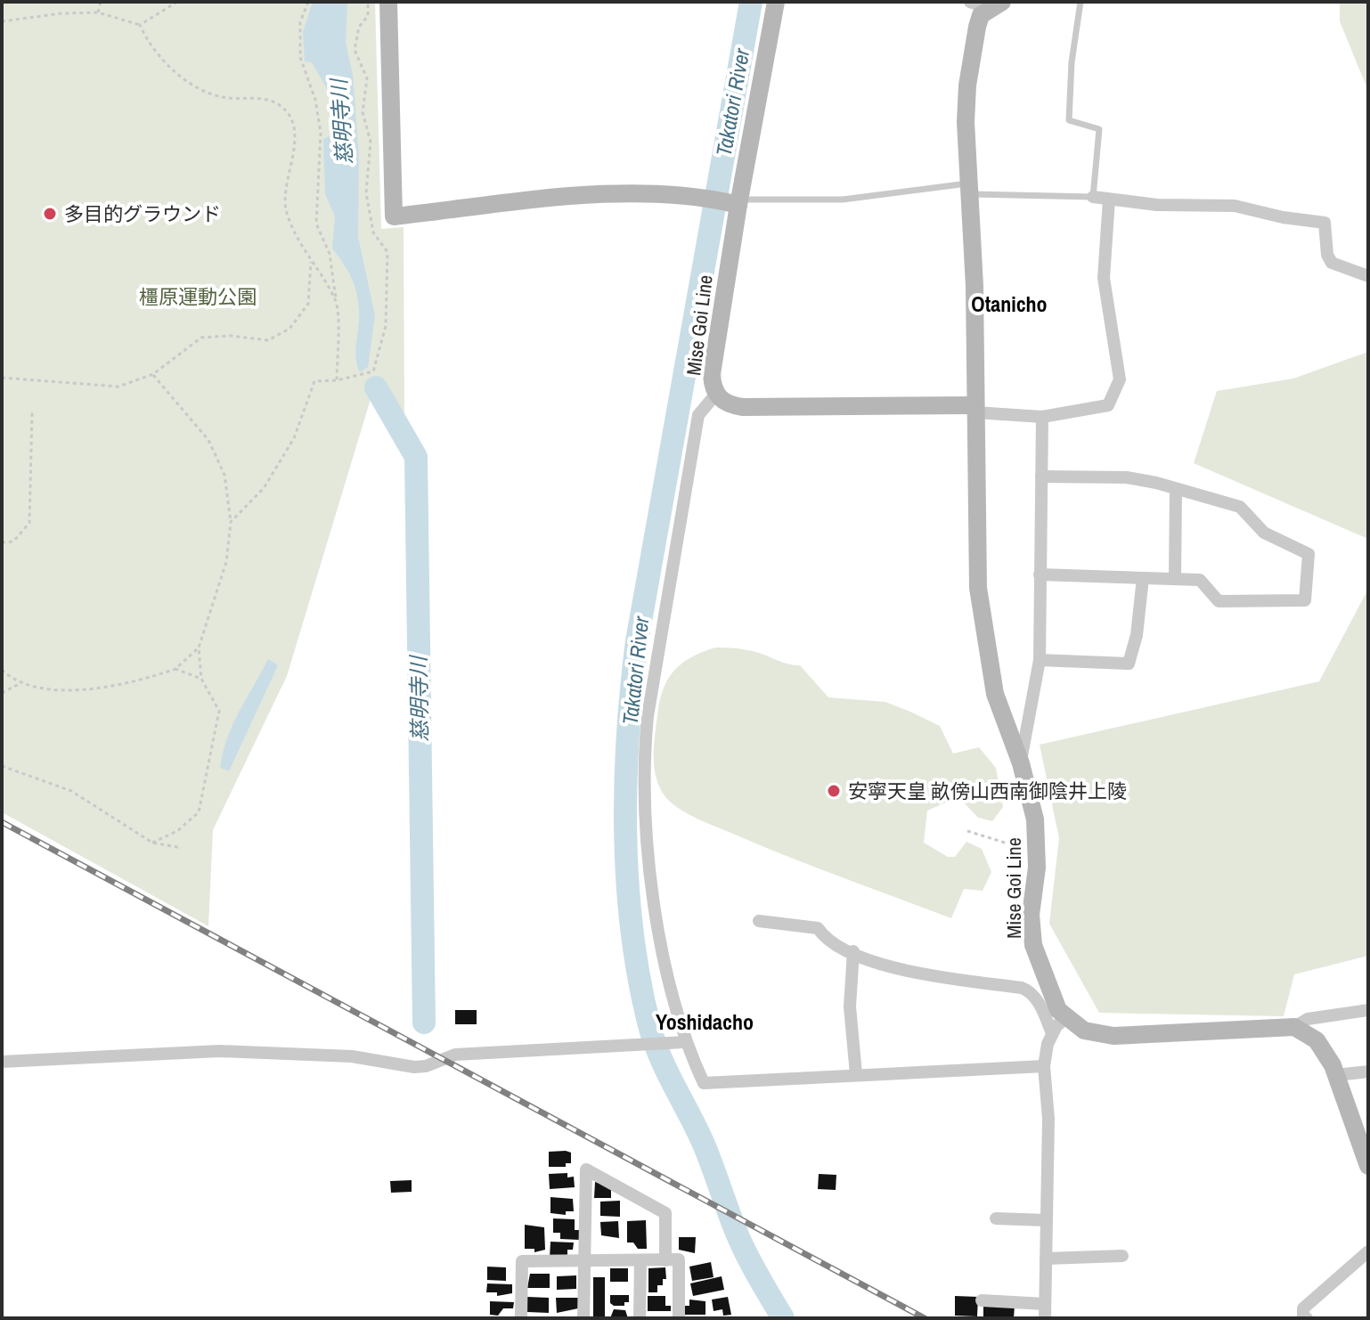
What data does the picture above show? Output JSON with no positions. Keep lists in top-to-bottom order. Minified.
{"streets":{"main road":["Mise Goi Line"]},"districts":["Otanicho","Yoshidacho"],"water":["Takatori River","慈明寺川"],"parks":["橿原運動公園"],"places":["多目的グラウンド","安寧天皇 畝傍山西南御陰井上陵"]}
